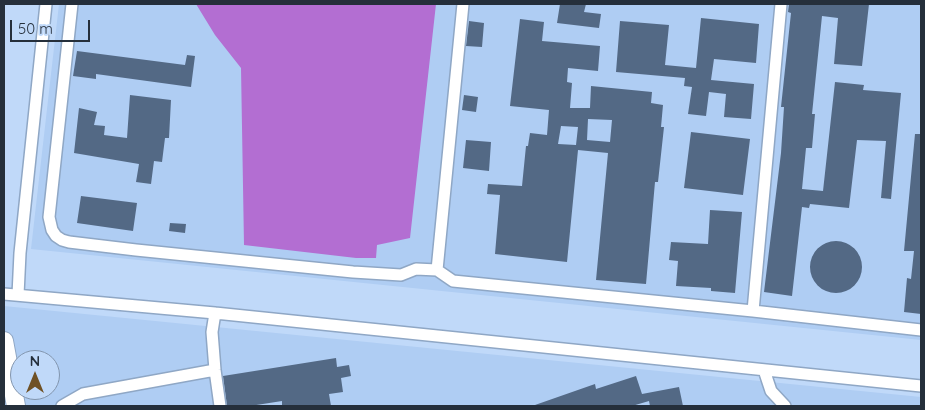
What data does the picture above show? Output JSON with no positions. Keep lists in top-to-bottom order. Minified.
{"scale_bar":"50 m","north":"top"}
